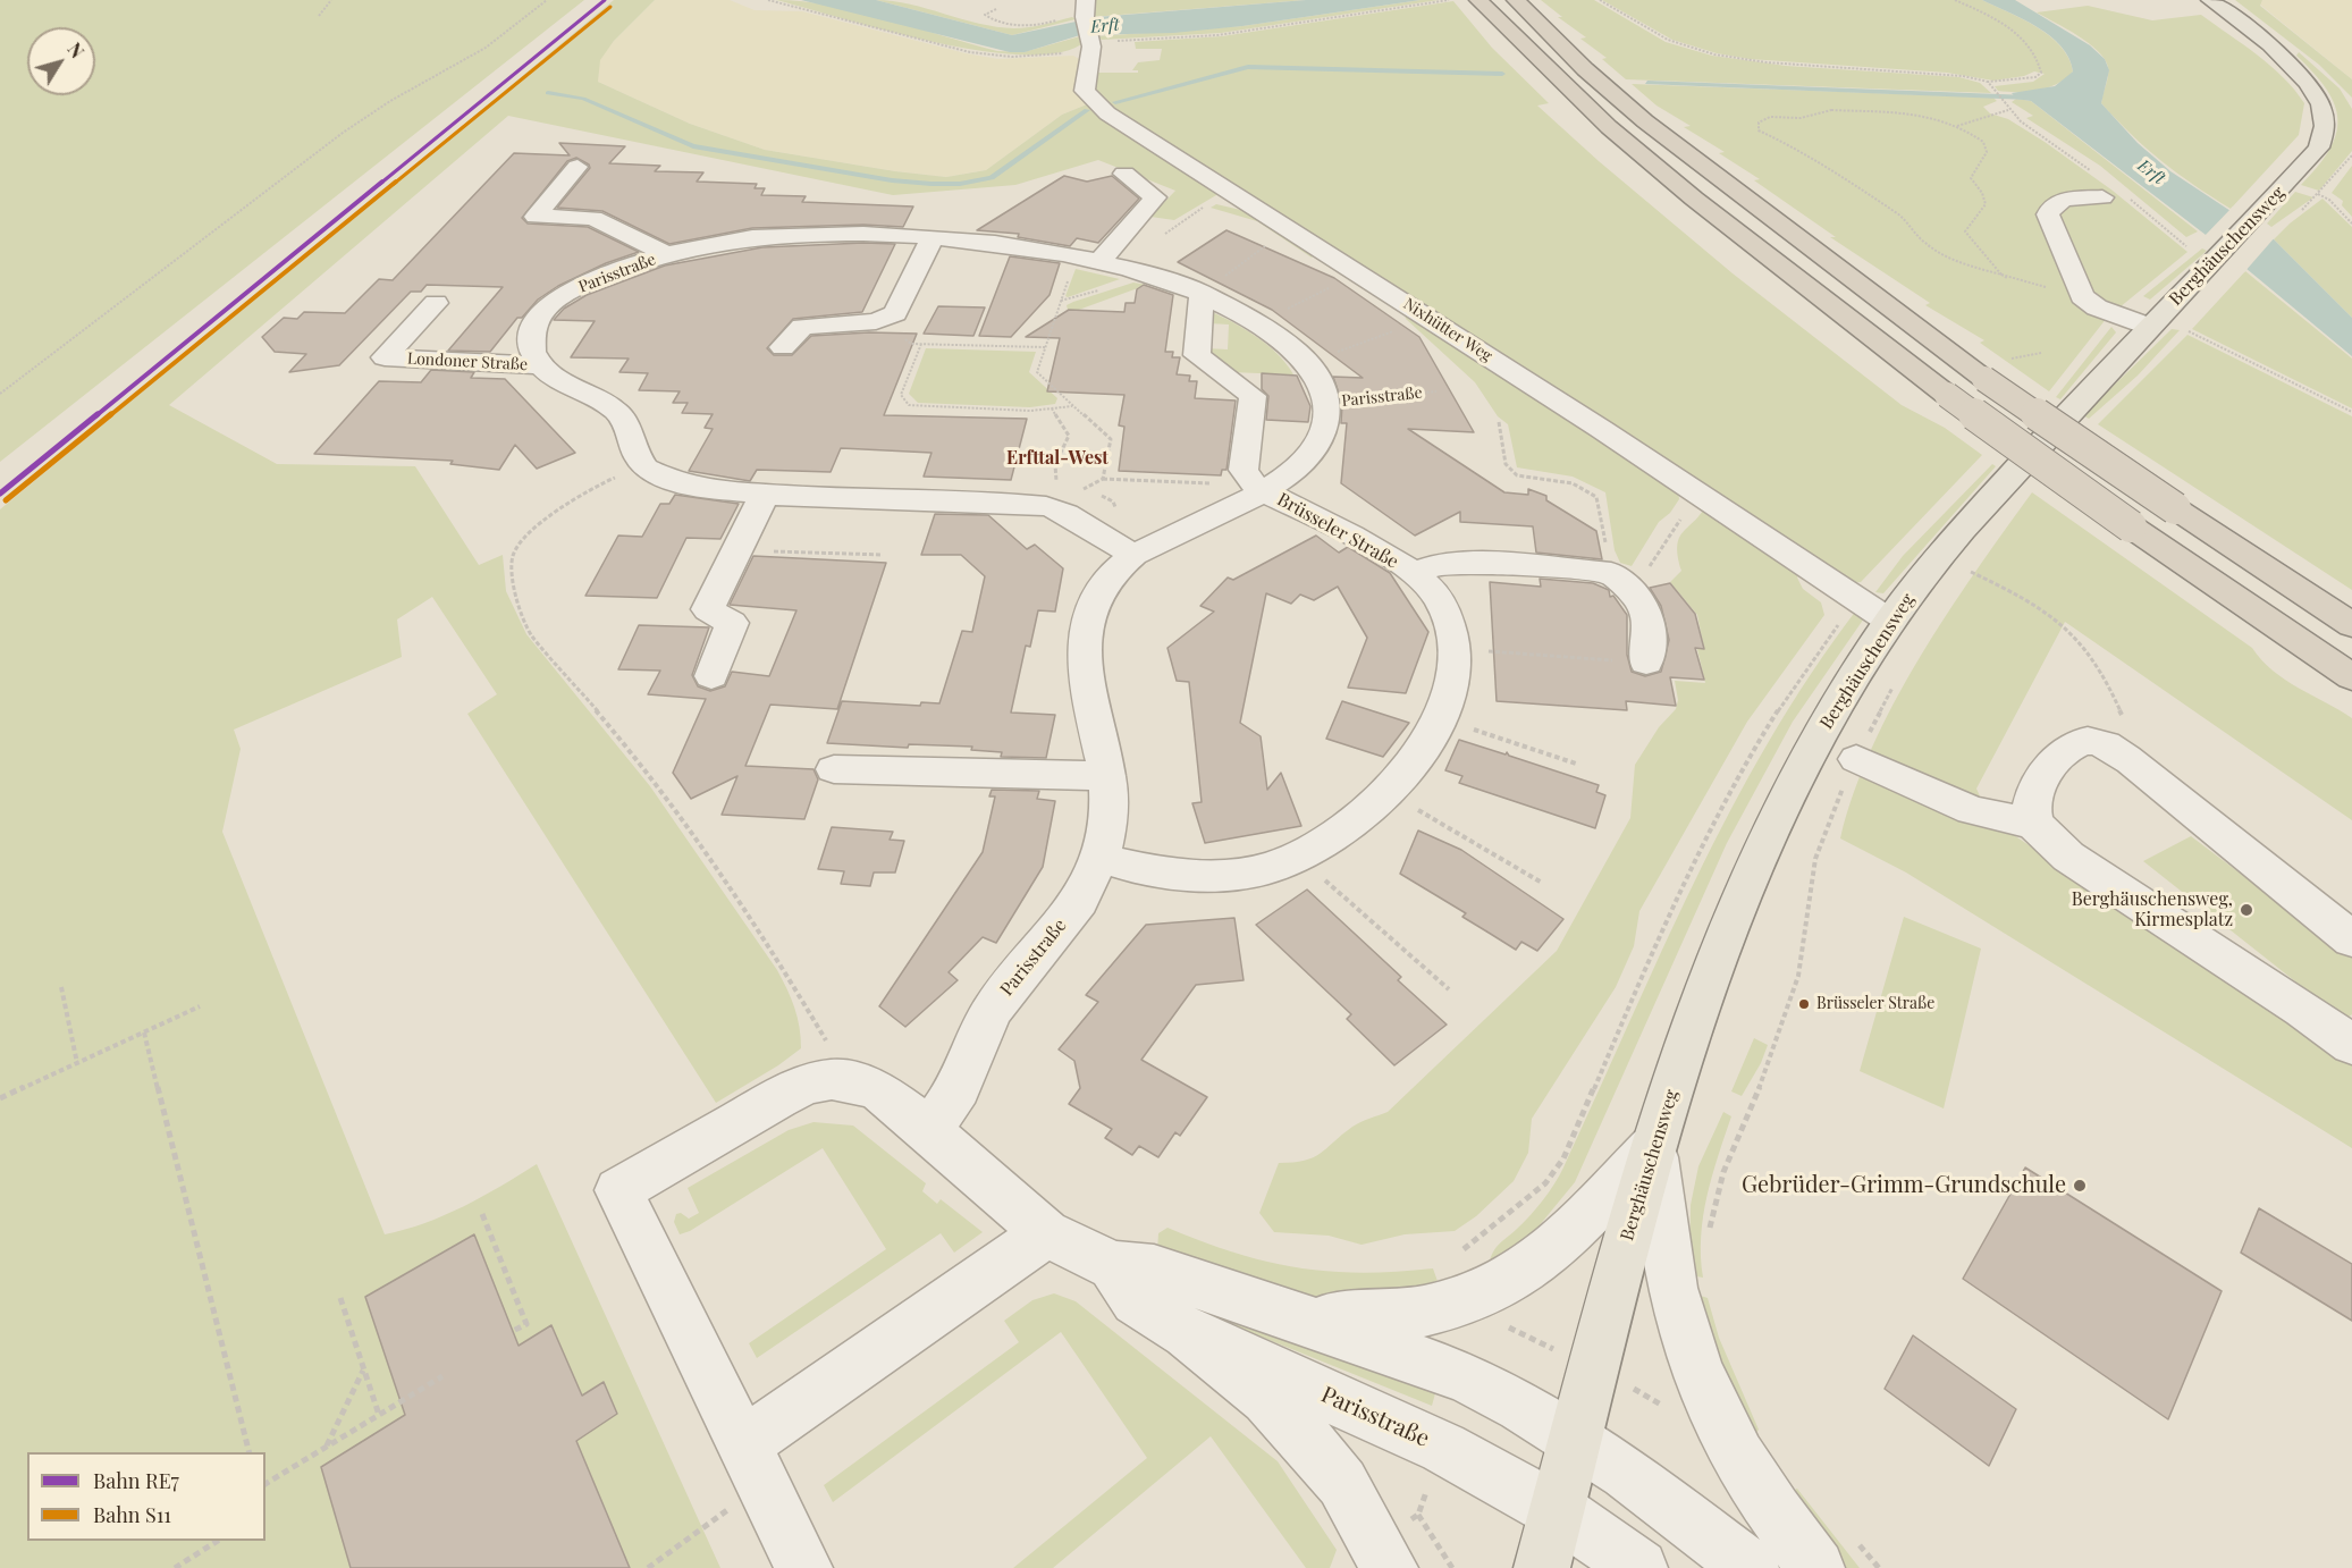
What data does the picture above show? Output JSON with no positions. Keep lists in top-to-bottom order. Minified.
{"streets":{"main road":["Berghäuschensweg"],"street":["Parisstraße","Nixhütter Weg","Londoner Straße","Brüsseler Straße"]},"crossings":[["Berghäuschensweg","Parisstraße"],["Berghäuschensweg","Nixhütter Weg"],["Parisstraße","Londoner Straße"],["Parisstraße","Brüsseler Straße"]],"districts":["Erfttal-West"],"water":["Erft"],"places":["Berghäuschensweg, Kirmesplatz","Brüsseler Straße","Gebrüder-Grimm-Grundschule"],"lines":["rail line RE7","rail line S11"],"legend":["Bahn RE7","Bahn S11"],"north":"top right"}
